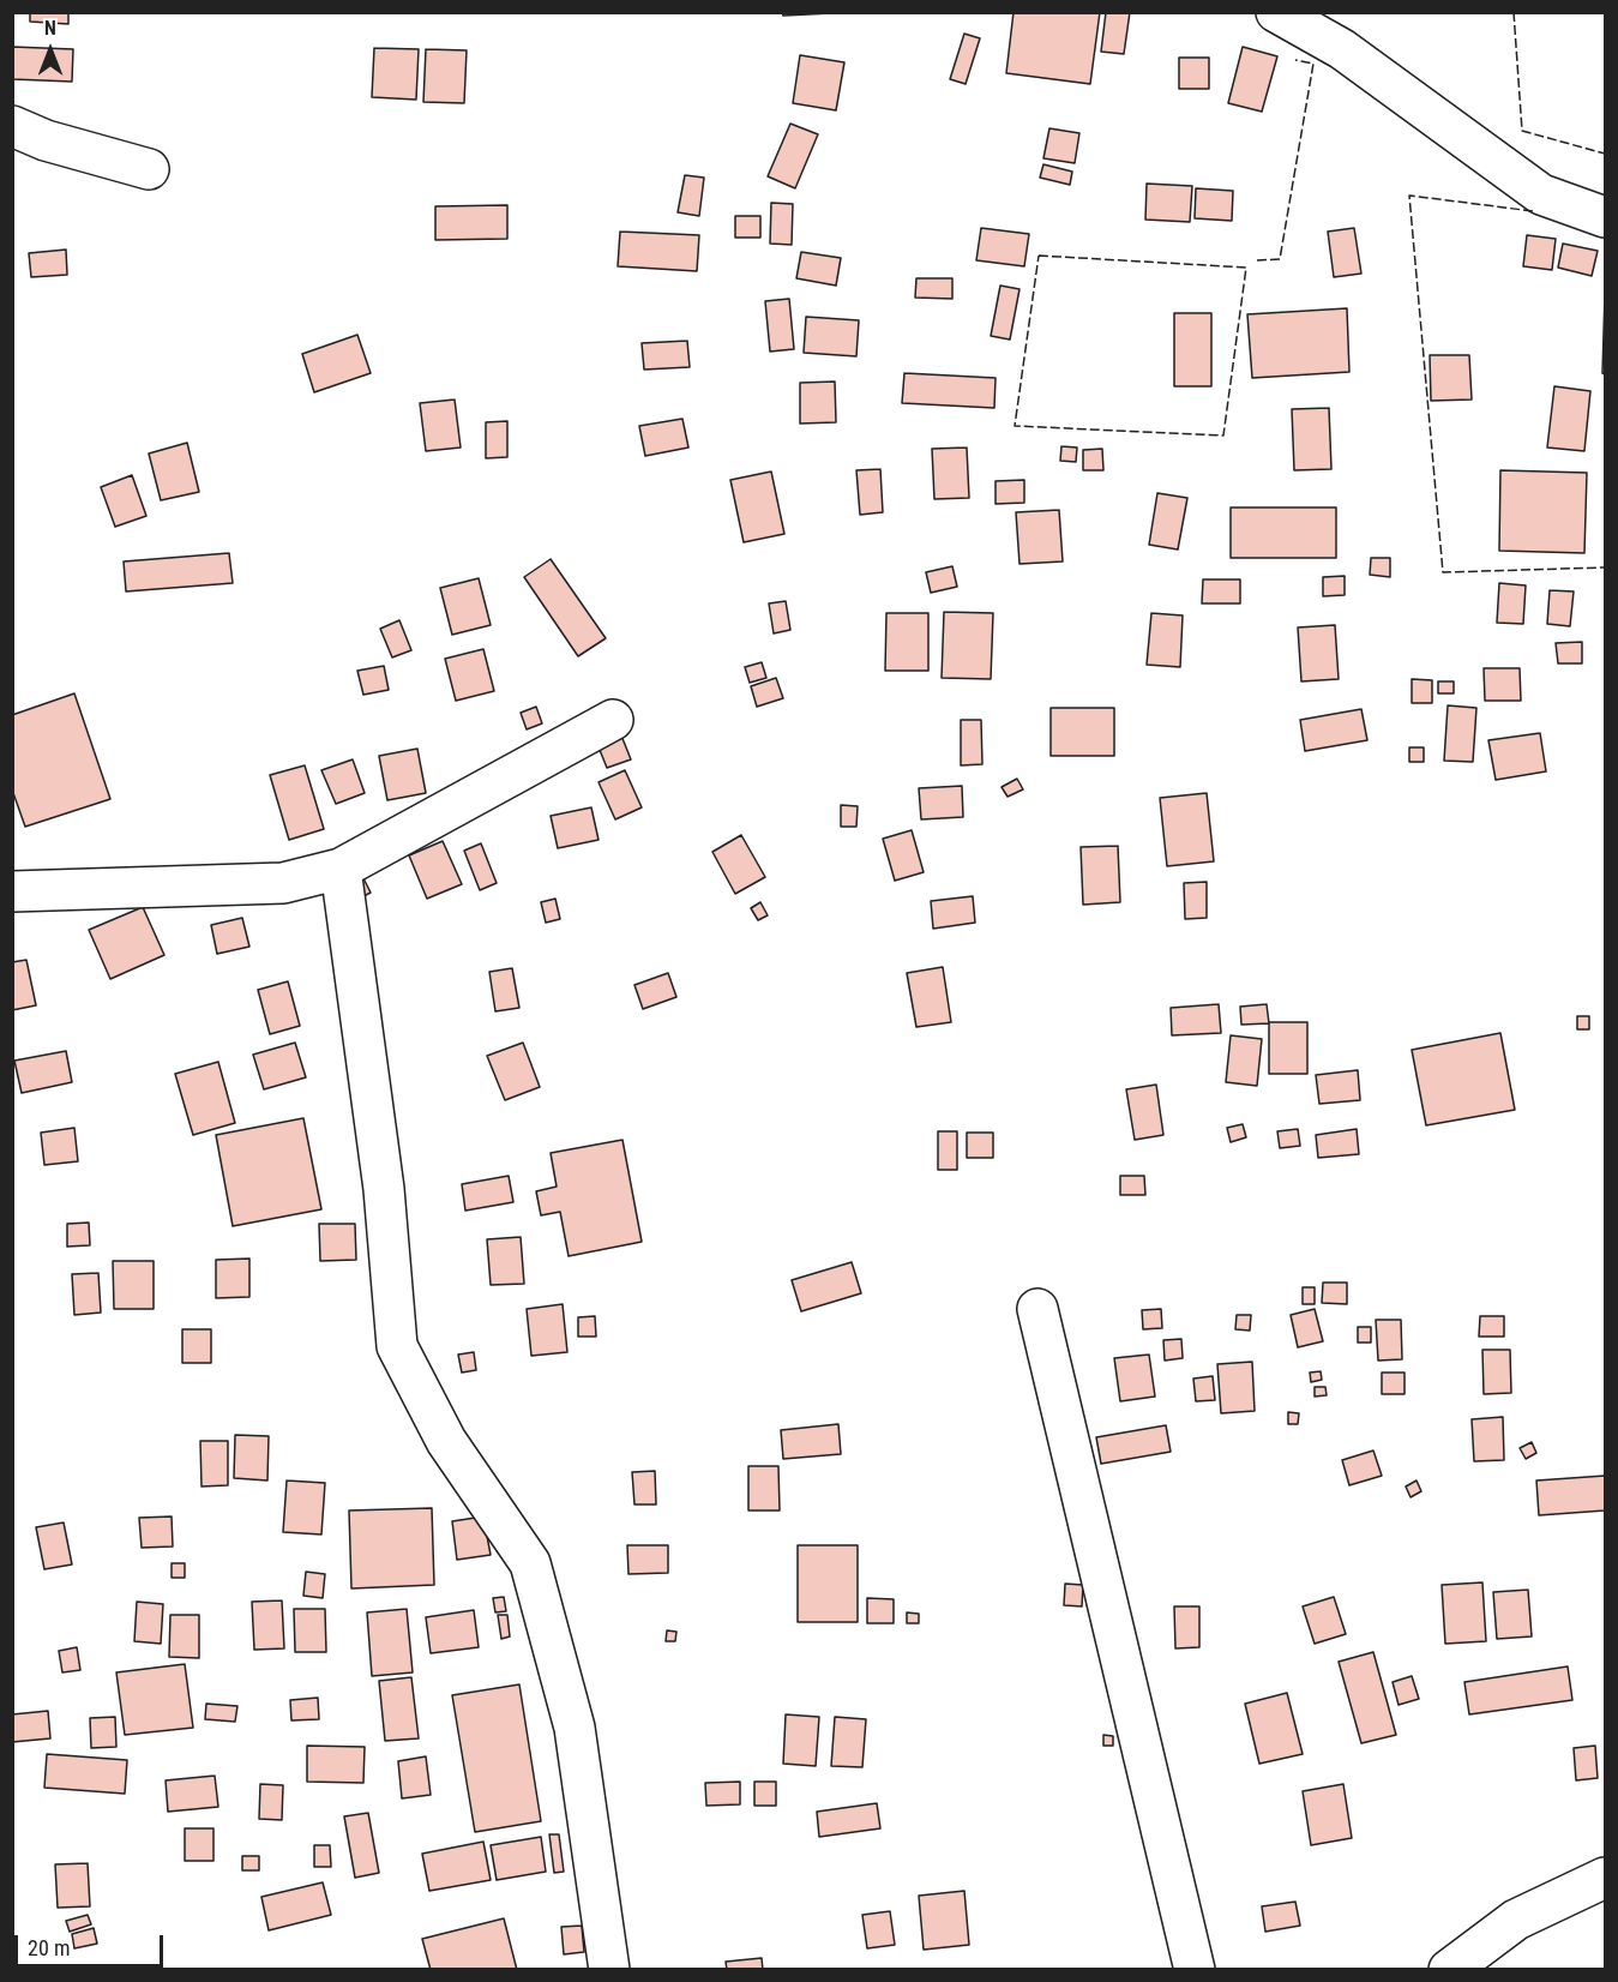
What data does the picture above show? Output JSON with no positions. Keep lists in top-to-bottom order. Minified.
{"scale_bar":"20 m","north":"top"}
